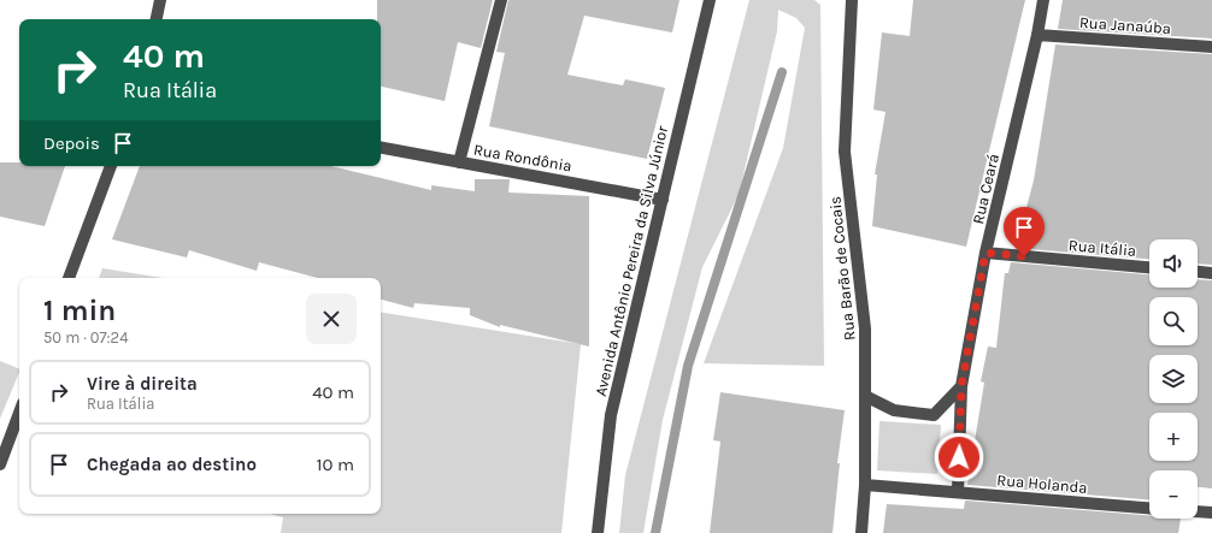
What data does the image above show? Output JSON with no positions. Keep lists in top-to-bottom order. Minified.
{"streets":{"street":["Rua Janaúba","Rua Rondônia","Rua Ceará","Rua Itália","Avenida Antônio Pereira da Silva Júnior","Rua Barão de Cocais","Rua Holanda"]},"crossings":[["Rua Janaúba","Rua Ceará"],["Rua Rondônia","Avenida Antônio Pereira da Silva Júnior"],["Rua Ceará","Rua Itália"],["Rua Ceará","Rua Holanda"],["Rua Barão de Cocais","Rua Holanda"]],"page":{"turn":["40 m","Rua Itália"],"then":"Depois","map_buttons":["+","−"],"heading":["1 min","50 m · 07:24"],"list":[{"name":"Vire à direita","note":"Rua Itália","value":"40 m"},{"name":"Chegada ao destino","value":"10 m"}]}}
